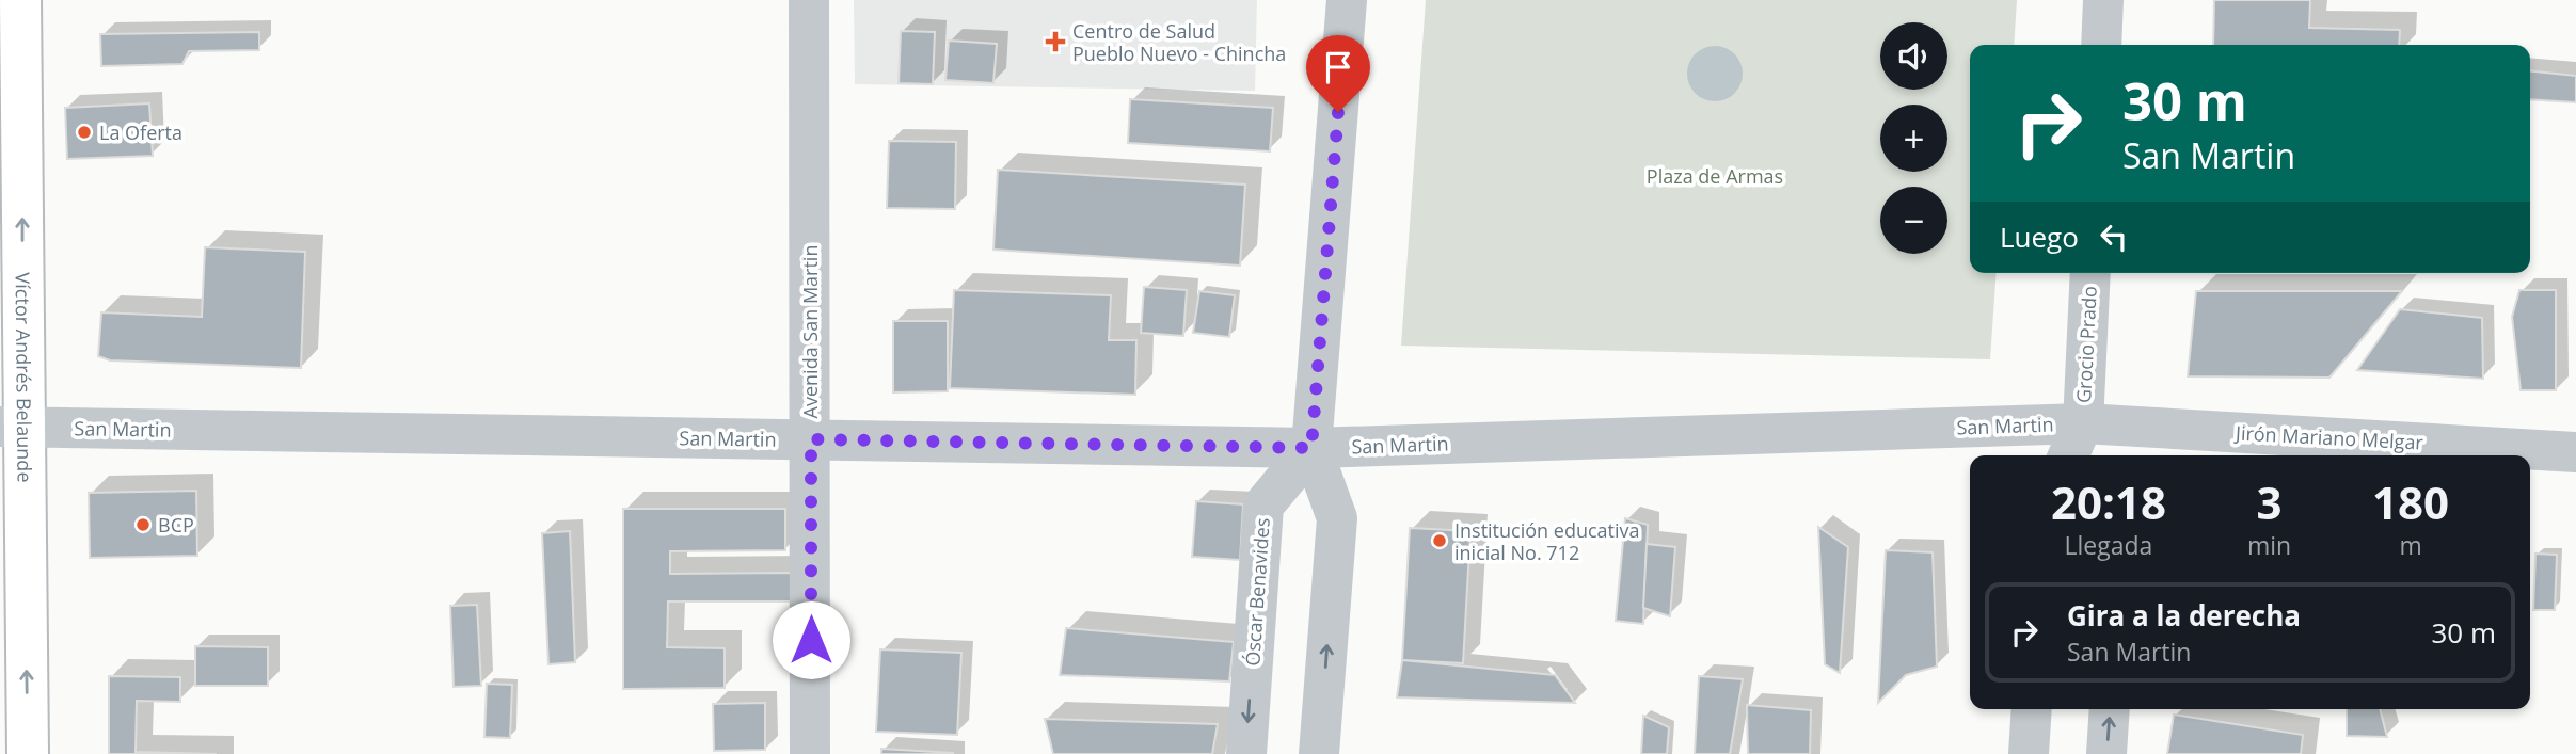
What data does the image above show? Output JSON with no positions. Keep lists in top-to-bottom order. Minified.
{"streets":{"main road":["Víctor Andrés Belaunde"],"street":["Avenida San Martin","Grocio Prado","San Martin","Jirón Mariano Melgar","Óscar Benavides"]},"crossings":[["Avenida San Martin","San Martin"],["Grocio Prado","San Martin"],["Grocio Prado","Jirón Mariano Melgar"],["Víctor Andrés Belaunde","San Martin"],["San Martin","Jirón Mariano Melgar"],["San Martin","Óscar Benavides"]],"one_way":["Víctor Andrés Belaunde"],"parks":["Plaza de Armas"],"places":{"health":["Centro de Salud Pueblo Nuevo - Chincha"],"other":["La Oferta","BCP","Institución educativa inicial No. 712"]},"page":{"map_buttons":["+","−"],"turn":["30 m","San Martin"],"then":"Luego","eta":["20:18","Llegada","3","min","180","m"],"list":[{"name":"Gira a la derecha","note":"San Martin","value":"30 m"}]}}
